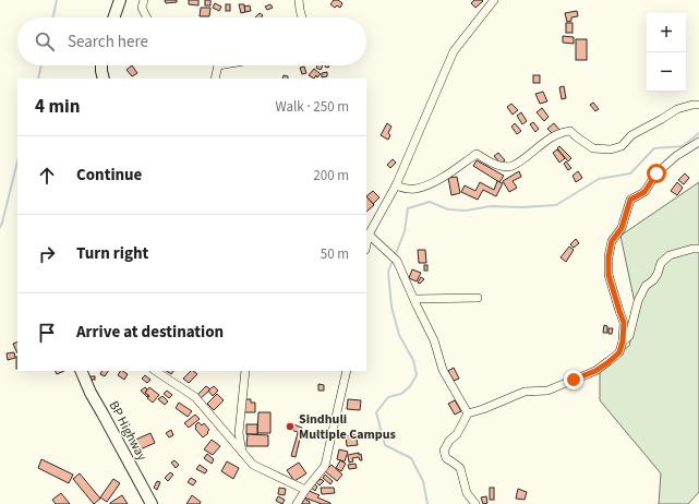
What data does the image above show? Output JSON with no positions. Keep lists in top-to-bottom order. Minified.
{"streets":{"highway":["BP Highway"]},"places":["Sindhuli Multiple Campus"],"page":{"map_buttons":["+","−"],"search":"Search here","heading":["4 min","Walk · 250 m"],"list":[["Continue","200 m"],["Turn right","50 m"],"Arrive at destination"]}}
